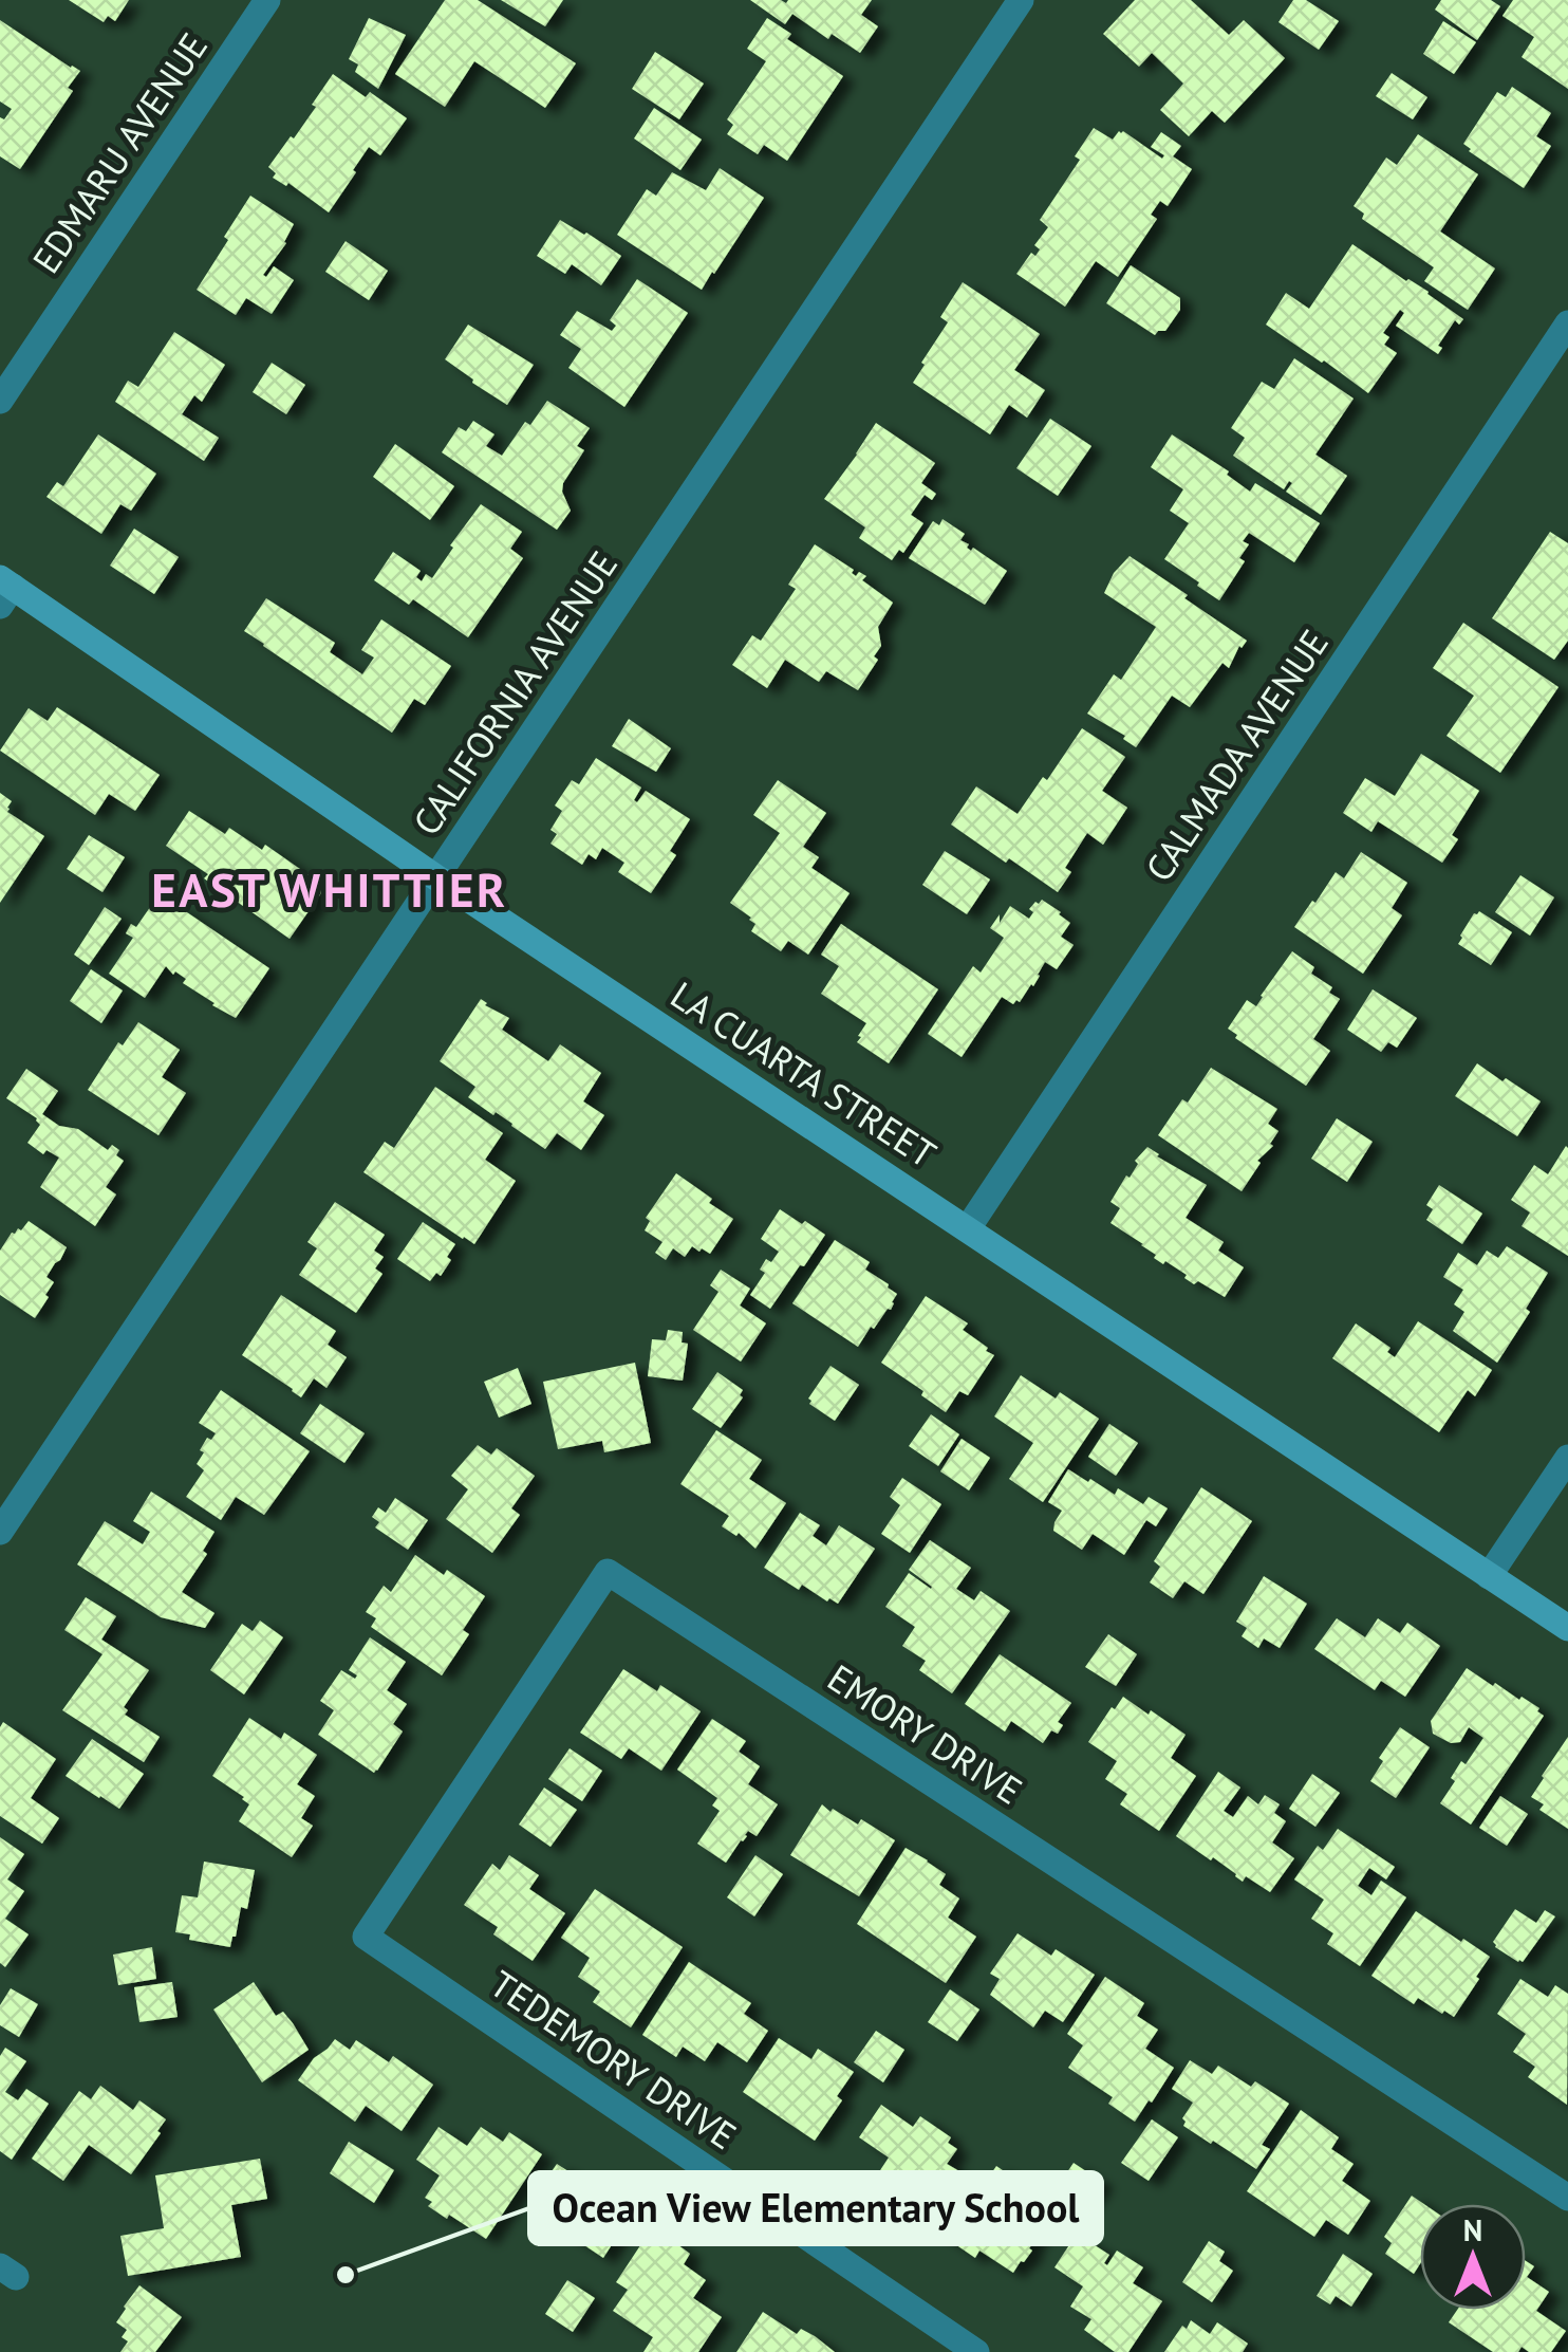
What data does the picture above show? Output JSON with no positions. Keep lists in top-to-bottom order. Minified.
{"streets":{"street":["EDMARU AVENUE","CALIFORNIA AVENUE","CALMADA AVENUE","LA CUARTA STREET","EMORY DRIVE","TEDEMORY DRIVE"]},"crossings":[["CALIFORNIA AVENUE","LA CUARTA STREET"],["CALMADA AVENUE","LA CUARTA STREET"],["EMORY DRIVE","TEDEMORY DRIVE"]],"districts":["EAST WHITTIER"],"places":["Ocean View Elementary School"],"north":"top"}
